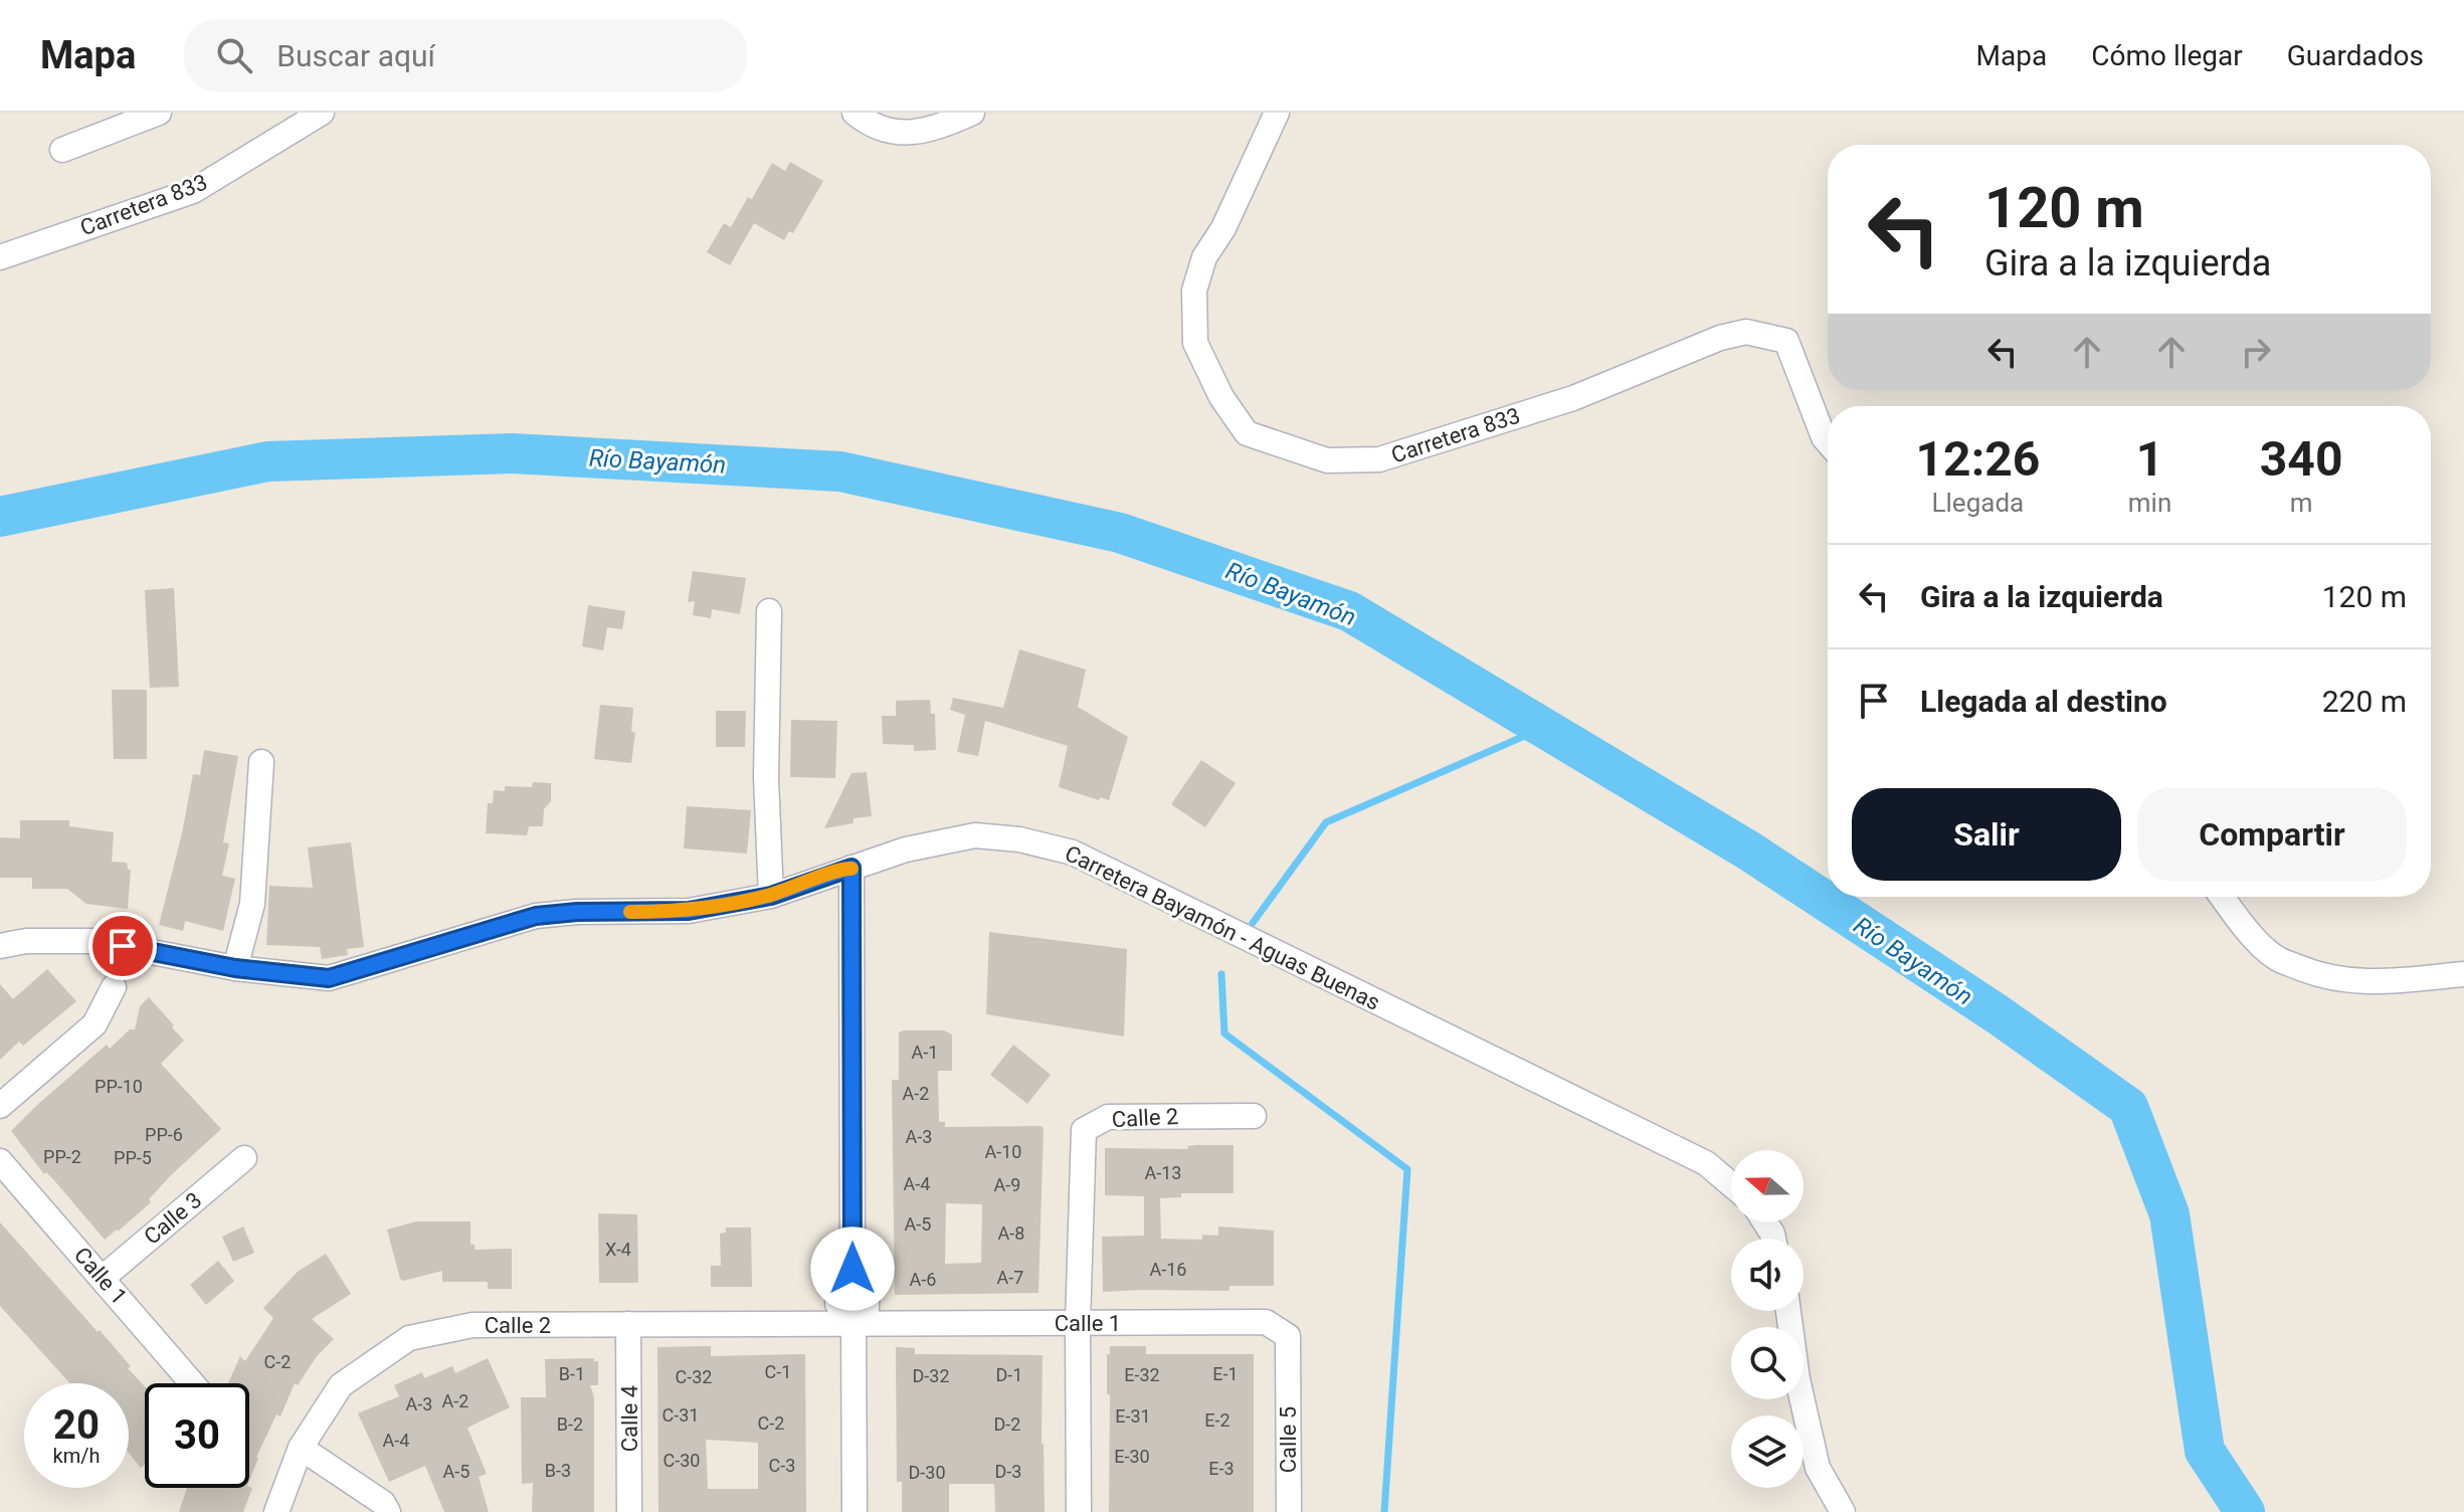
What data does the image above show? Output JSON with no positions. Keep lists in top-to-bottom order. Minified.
{"streets":{"street":["Carretera 833","Carretera Bayamón - Aguas Buenas","Calle 2","Calle 3","Calle 1","Calle 4","Calle 5"]},"crossings":[["Calle 2","Calle 1"],["Calle 2","Calle 4"],["Calle 3","Calle 1"],["Calle 1","Calle 5"]],"water":["Río Bayamón"],"house_numbers":["A-1","PP-10","A-2","PP-6","A-3","A-10","PP-2","PP-5","A-13","A-4","A-9","A-5","A-8","X-4","A-16","A-7","A-6","C-2","C-1","B-1","E-1","D-1","E-32","D-32","C-32","A-2","A-3","C-31","E-31","E-2","C-2","B-2","D-2","A-4","E-30","C-30","C-3","E-3","B-3","A-5","D-3","D-30"],"north":"left","page":{"header":"Mapa","search":"Buscar aquí","nav":["Mapa","Cómo llegar","Guardados"],"turn":["120 m","Gira a la izquierda"],"eta":["12:26","Llegada","1","min","340","m"],"list":[{"name":"Gira a la izquierda","value":"120 m"},{"name":"Llegada al destino","value":"220 m"}],"buttons":["Salir","Compartir"],"speed":"20 km/h","limit":"30"}}
